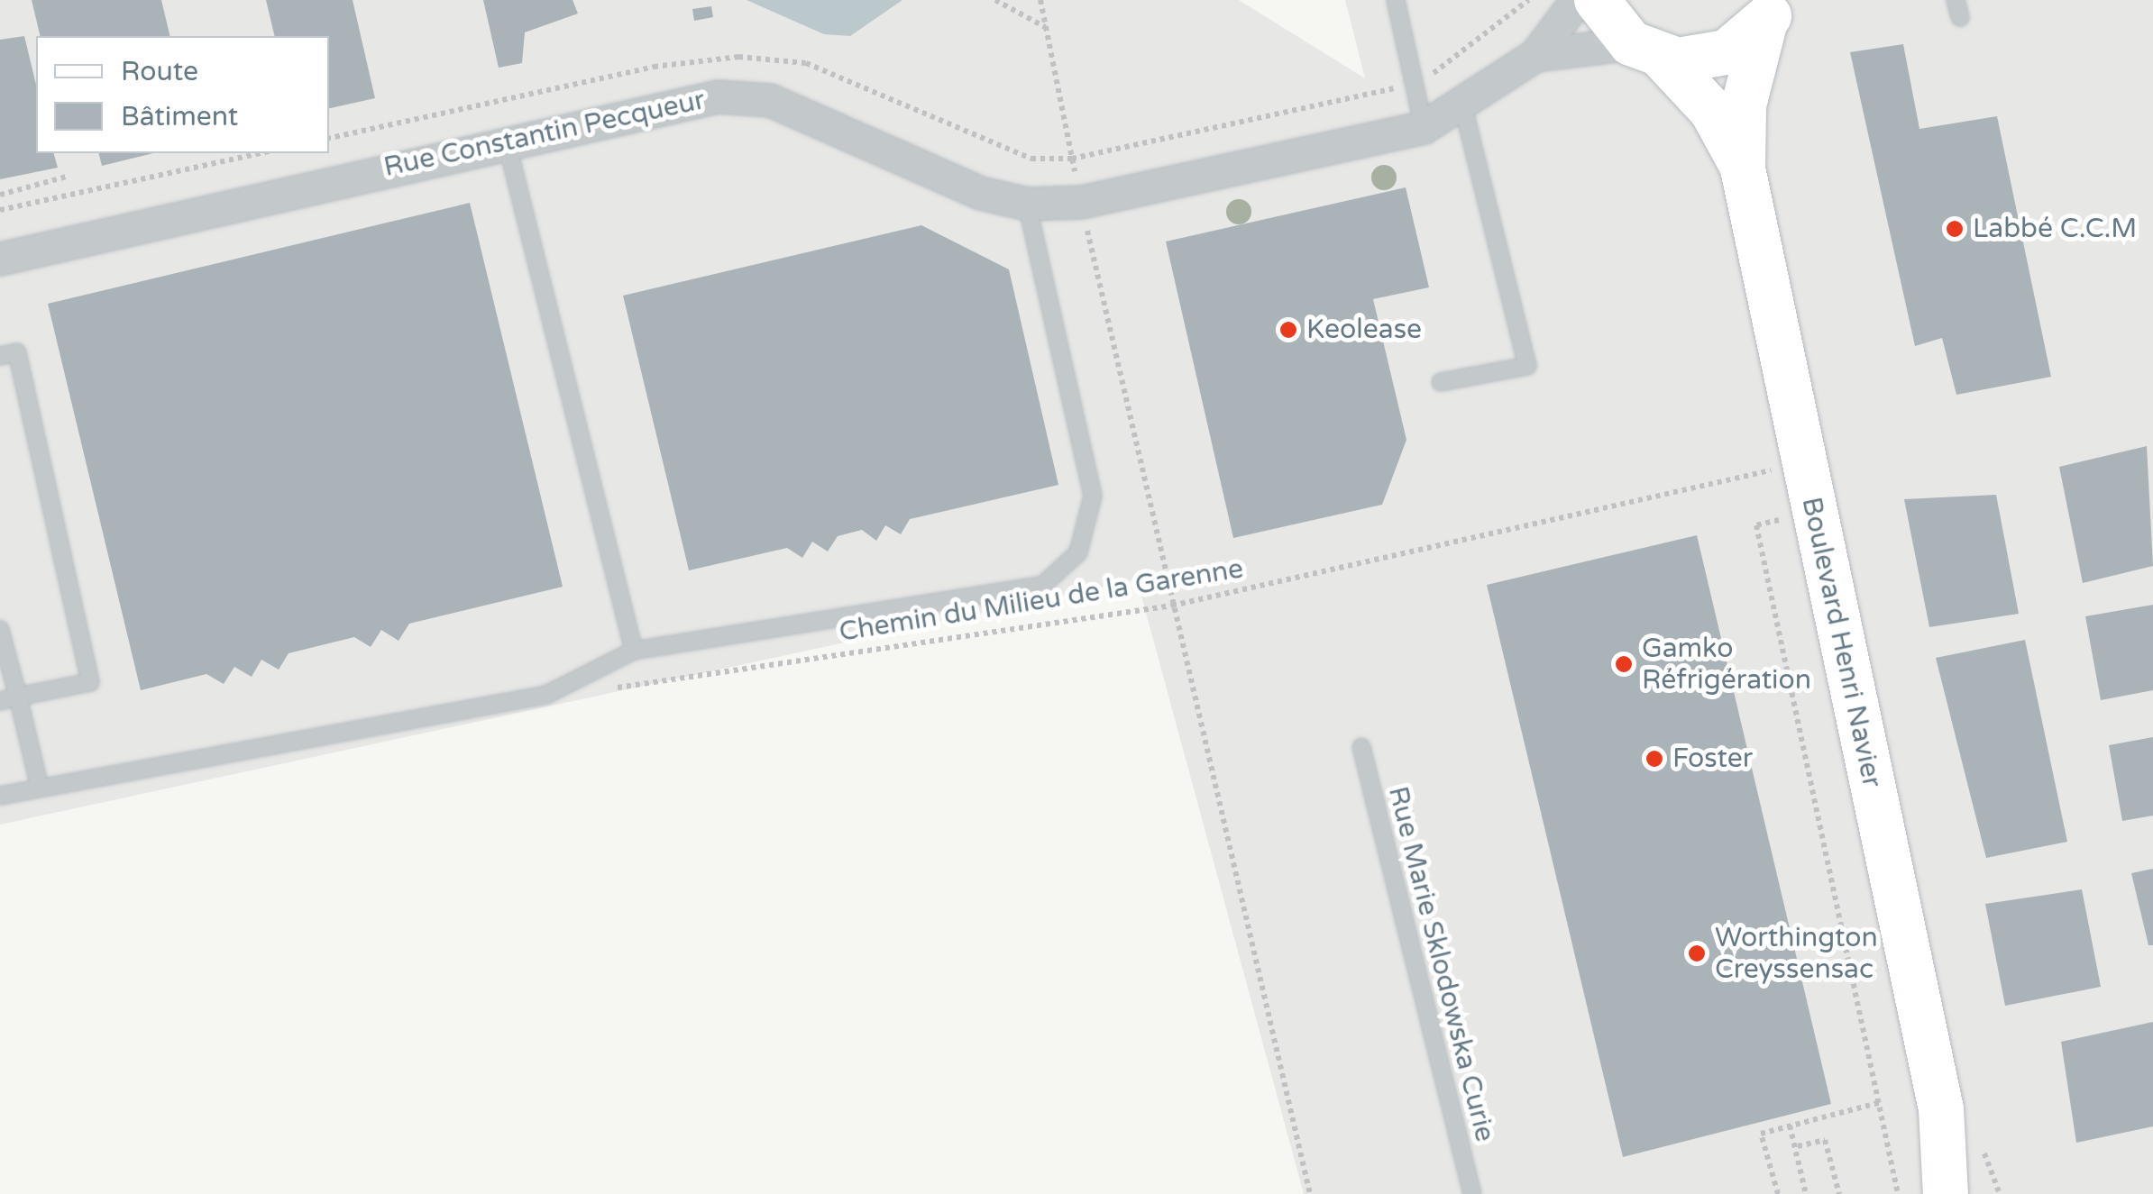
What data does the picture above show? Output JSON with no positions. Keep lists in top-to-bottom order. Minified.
{"streets":{"main road":["Boulevard Henri Navier"],"street":["Rue Constantin Pecqueur"],"lane":["Rue Marie Sklodowska Curie"],"path":["Chemin du Milieu de la Garenne"]},"crossings":[["Rue Constantin Pecqueur","Boulevard Henri Navier"],["Chemin du Milieu de la Garenne","Boulevard Henri Navier"]],"places":["Labbé C.C.M","Keolease","Gamko Réfrigération","Foster","Worthington Creyssensac"],"legend":["Route","Bâtiment"]}
